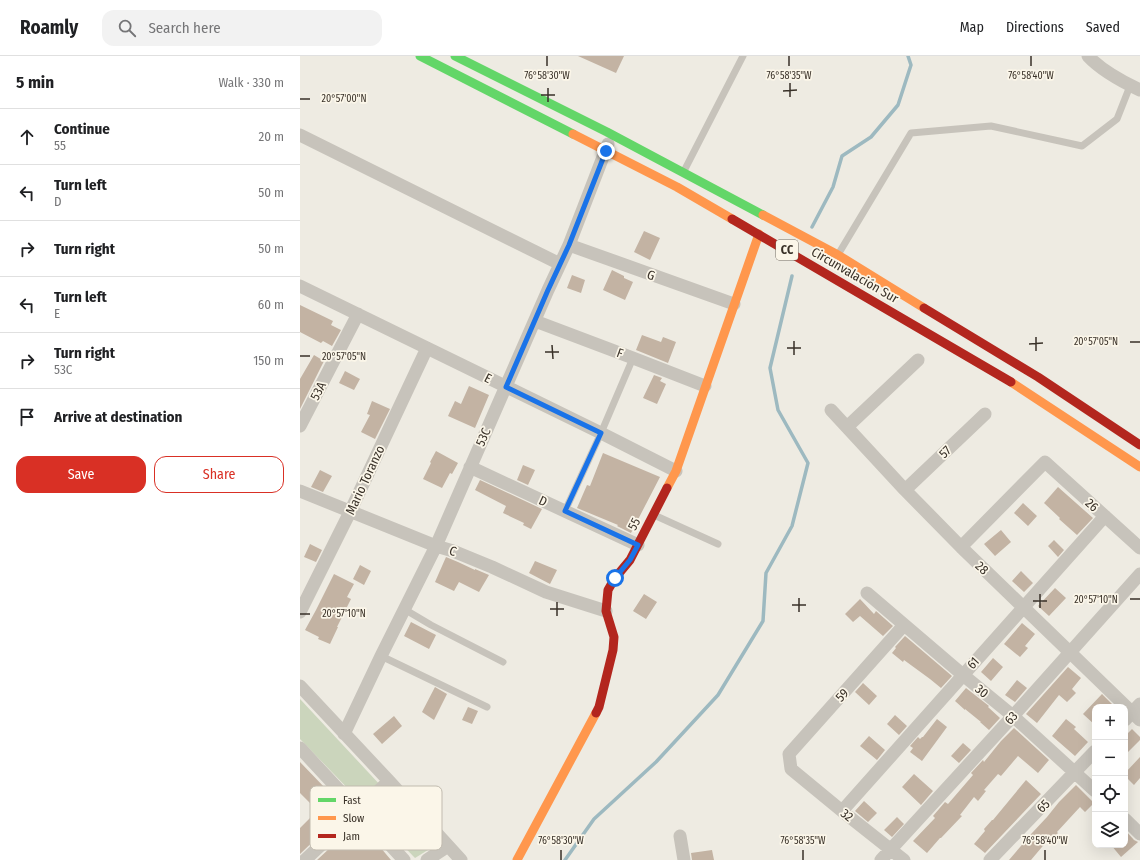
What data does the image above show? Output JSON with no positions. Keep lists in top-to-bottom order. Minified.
{"streets":{"main road":["CC","Circunvalación Sur","55"],"street":["G","F","E","53A","53C","57","Mario Toranzo","D","26","C","28","61","30","59","63","65","32"]},"crossings":[["G","53C"],["G","55"],["Circunvalación Sur","53C"],["Circunvalación Sur","55"],["F","53C"],["F","55"],["E","53A"],["E","53C"],["E","Mario Toranzo"],["E","55"],["53C","D"],["53C","C"],["57","28"],["Mario Toranzo","C"],["D","55"],["26","28"],["26","61"],["55","C"],["28","61"],["28","63"],["61","30"],["61","32"],["30","59"],["30","63"],["30","65"],["59","32"],["63","32"]],"legend":["Fast","Slow","Jam"],"page":{"header":"Roamly","search":"Search here","nav":["Map","Directions","Saved"],"heading":["5 min","Walk · 330 m"],"list":[["Continue","55","20 m"],["Turn left","D","50 m"],["Turn right","50 m"],["Turn left","E","60 m"],["Turn right","53C","150 m"],"Arrive at destination"],"buttons":["Save","Share"],"map_buttons":["+","−"]},"coordinates":["76°58'30\"W","76°58'35\"W","76°58'40\"W","20°57'00\"N","20°57'05\"N","20°57'10\"N"]}
